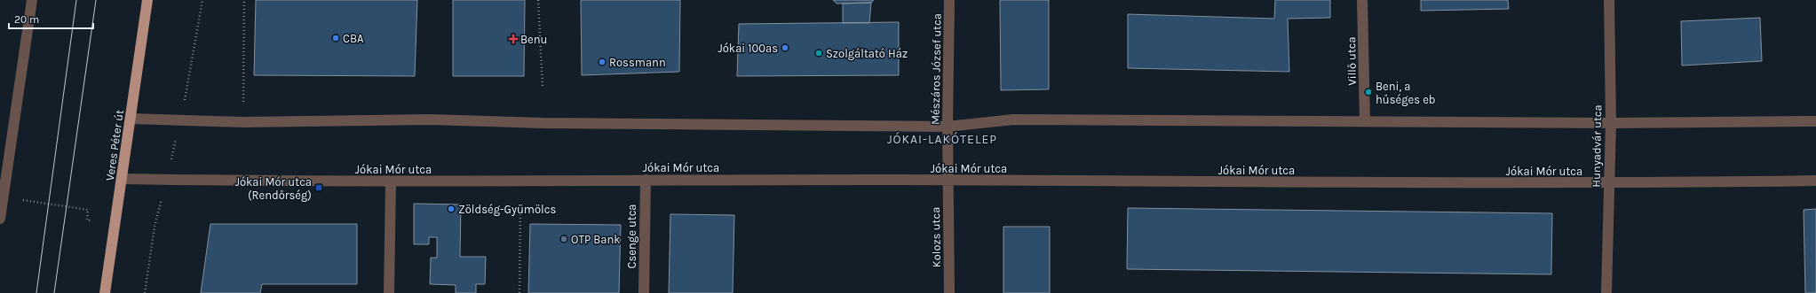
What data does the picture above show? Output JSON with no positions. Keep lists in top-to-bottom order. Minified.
{"streets":{"main road":["Veres Péter út"],"street":["Villő utca","Mészáros József utca","Hunyadvár utca","Jókai Mór utca","Csenge utca","Kolozs utca"]},"crossings":[["Mészáros József utca","Jókai Mór utca"],["Mészáros József utca","Kolozs utca"],["Veres Péter út","Jókai Mór utca"],["Hunyadvár utca","Jókai Mór utca"],["Jókai Mór utca","Csenge utca"],["Jókai Mór utca","Kolozs utca"]],"districts":["JÓKAI-LAKÓTELEP"],"places":{"other":["CBA","Jókai 100as","Szolgáltató Ház","Rossmann","Beni, a hűséges eb","Zöldség-Gyümölcs","OTP Bank"],"health":["Benu"],"transit":["Jókai Mór utca (Rendőrség)"]},"scale_bar":"20 m"}
